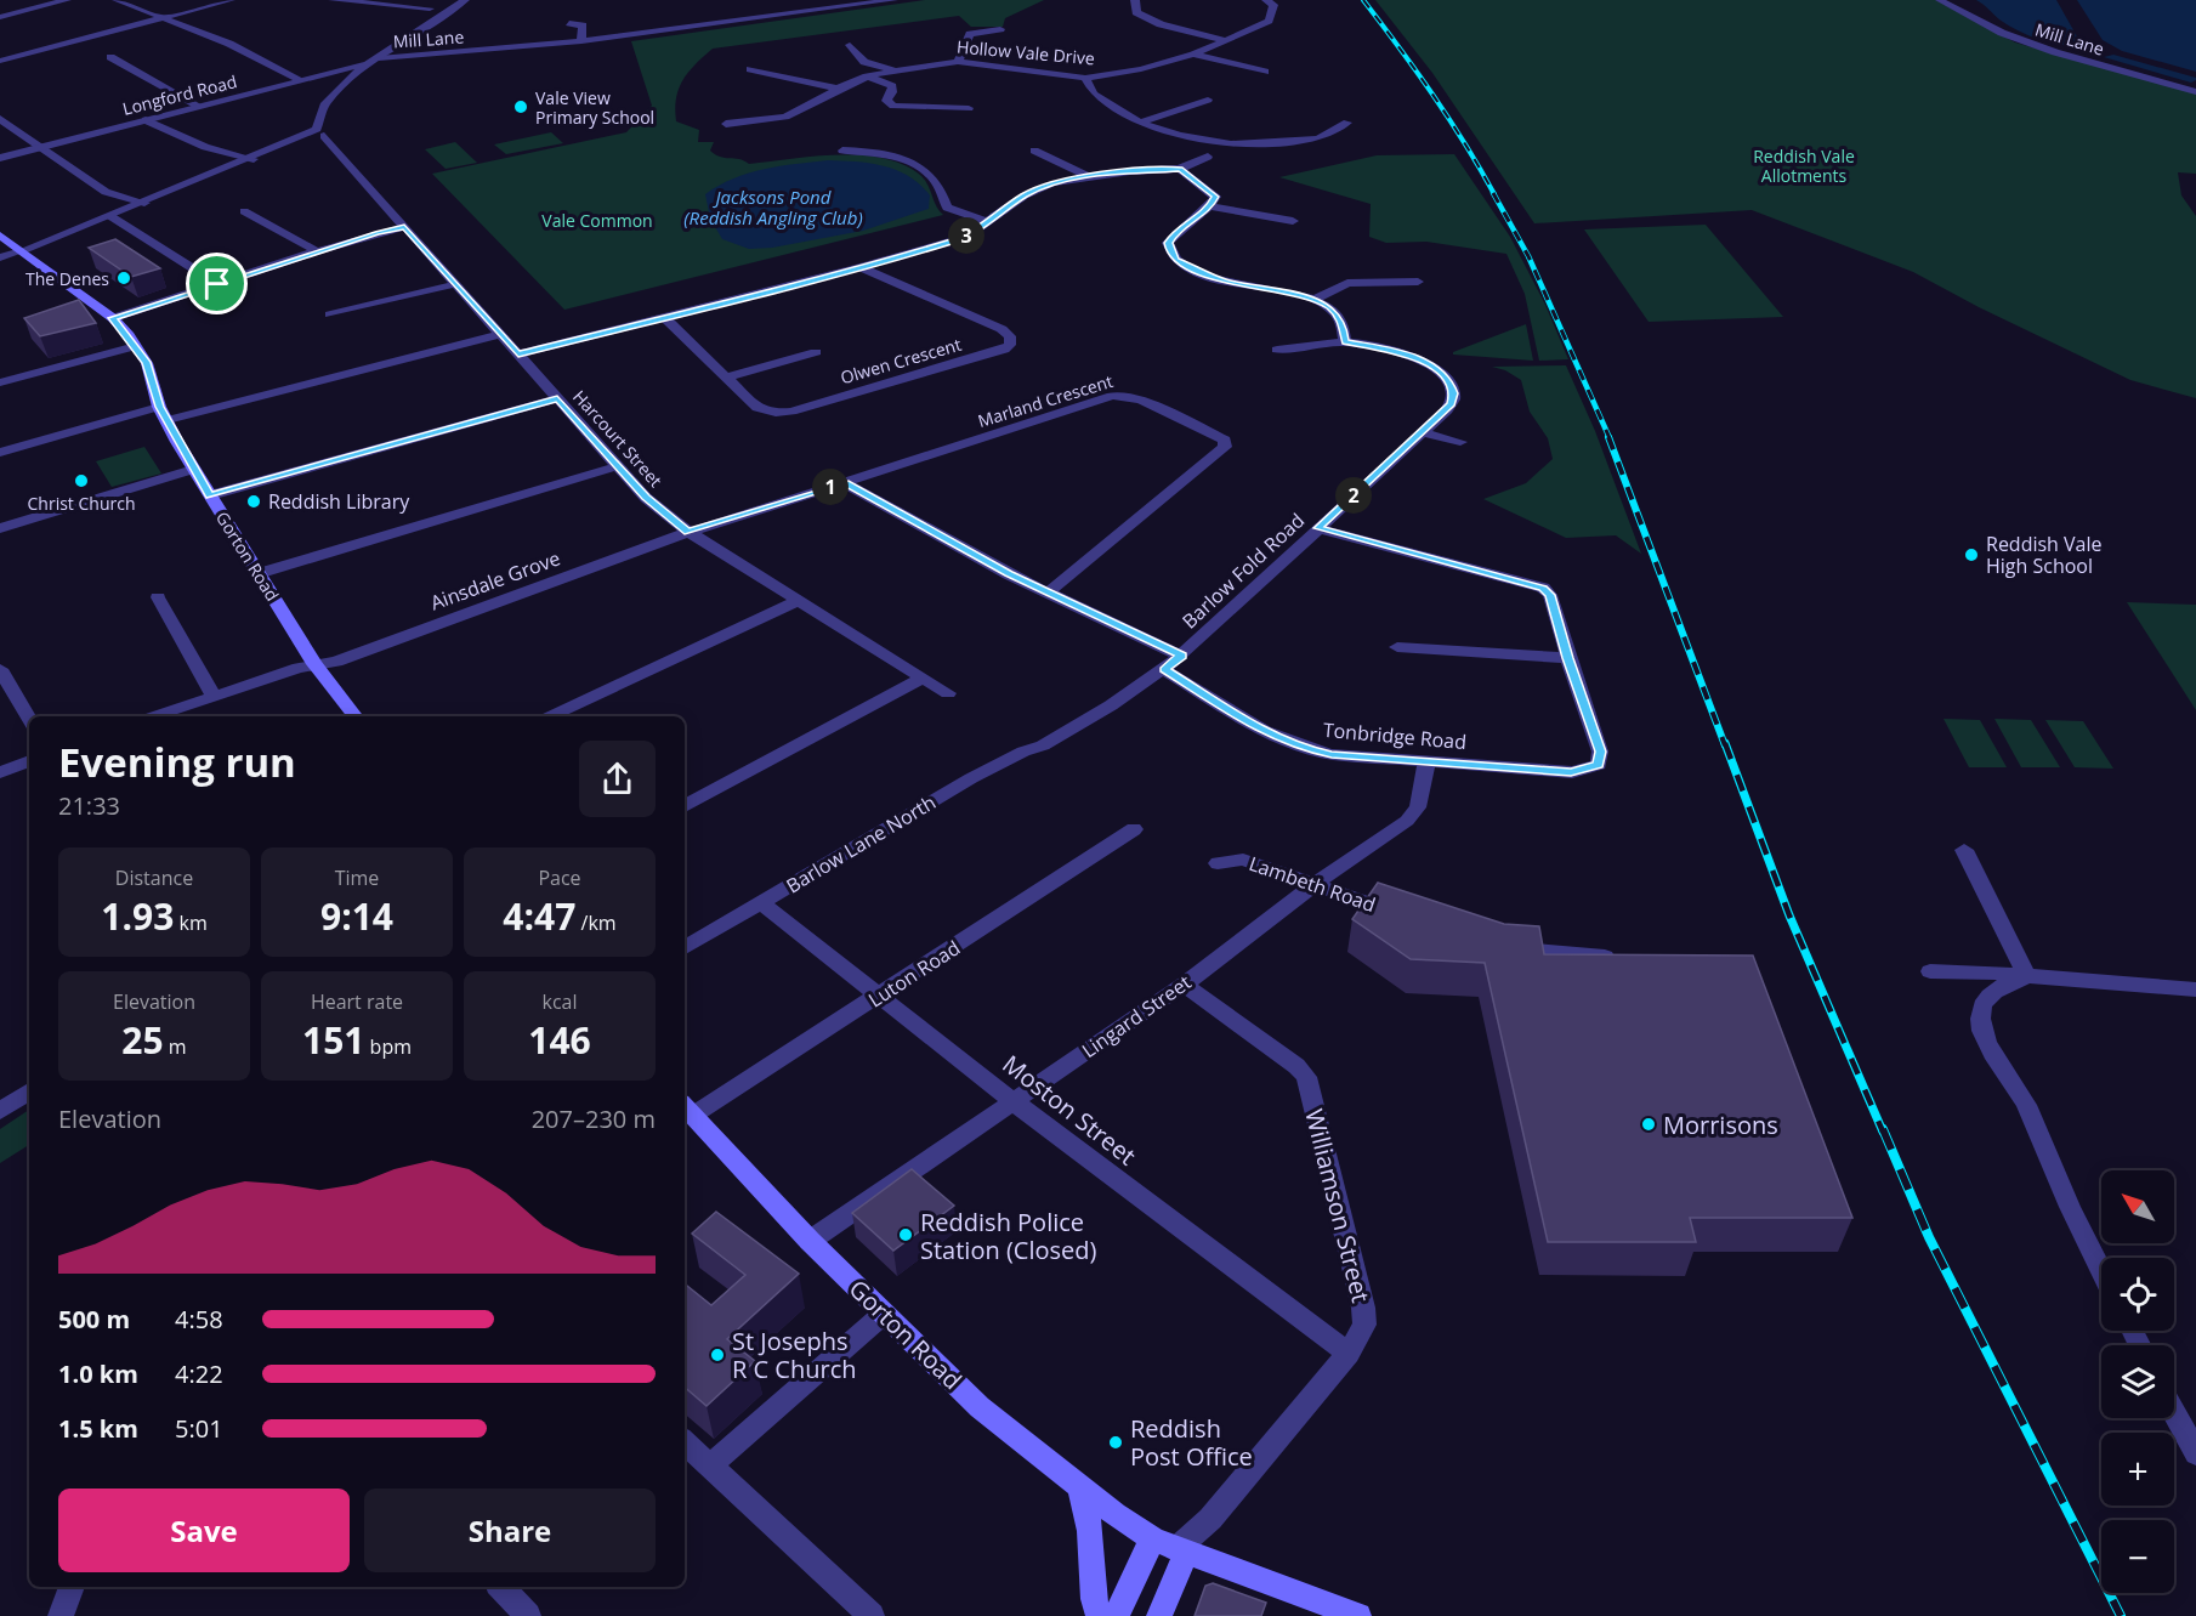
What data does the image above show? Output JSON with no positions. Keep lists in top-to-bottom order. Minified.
{"streets":{"main road":["Gorton Road"],"street":["Mill Lane","Hollow Vale Drive","Longford Road","Olwen Crescent","Marland Crescent","Harcourt Street","Barlow Fold Road","Ainsdale Grove","Tonbridge Road","Barlow Lane North","Lambeth Road","Luton Road","Lingard Street","Moston Street","Williamson Street"]},"crossings":[["Mill Lane","Longford Road"],["Mill Lane","Gorton Road"],["Marland Crescent","Harcourt Street"],["Marland Crescent","Ainsdale Grove"],["Harcourt Street","Ainsdale Grove"],["Gorton Road","Ainsdale Grove"],["Gorton Road","Luton Road"],["Gorton Road","Lingard Street"],["Gorton Road","Williamson Street"],["Barlow Fold Road","Tonbridge Road"],["Barlow Fold Road","Barlow Lane North"],["Tonbridge Road","Lingard Street"],["Barlow Lane North","Moston Street"],["Lambeth Road","Lingard Street"],["Luton Road","Moston Street"],["Lingard Street","Moston Street"],["Lingard Street","Williamson Street"],["Moston Street","Williamson Street"]],"water":["Jacksons Pond (Reddish Angling Club)"],"parks":["Reddish Vale Allotments","Vale Common"],"places":["Vale View Primary School","The Denes","Christ Church","Reddish Library","Reddish Vale High School","Morrisons","Reddish Police Station (Closed)","St Josephs R C Church","Reddish Post Office"],"north":"top left","page":{"pins":["3","1","2"],"heading":["Evening run","21:33"],"stats":[["Distance","1.93 km"],["Time","9:14"],["Pace","4:47 /km"],["Elevation","25 m"],["Heart rate","151 bpm"],["kcal","146"]],"chart":["Elevation","207–230 m"],"map_buttons":["+","−"],"list":[{"name":"500 m","note":"4:58"},{"name":"1.0 km","note":"4:22"},{"name":"1.5 km","note":"5:01"}],"buttons":["Save","Share"]}}
